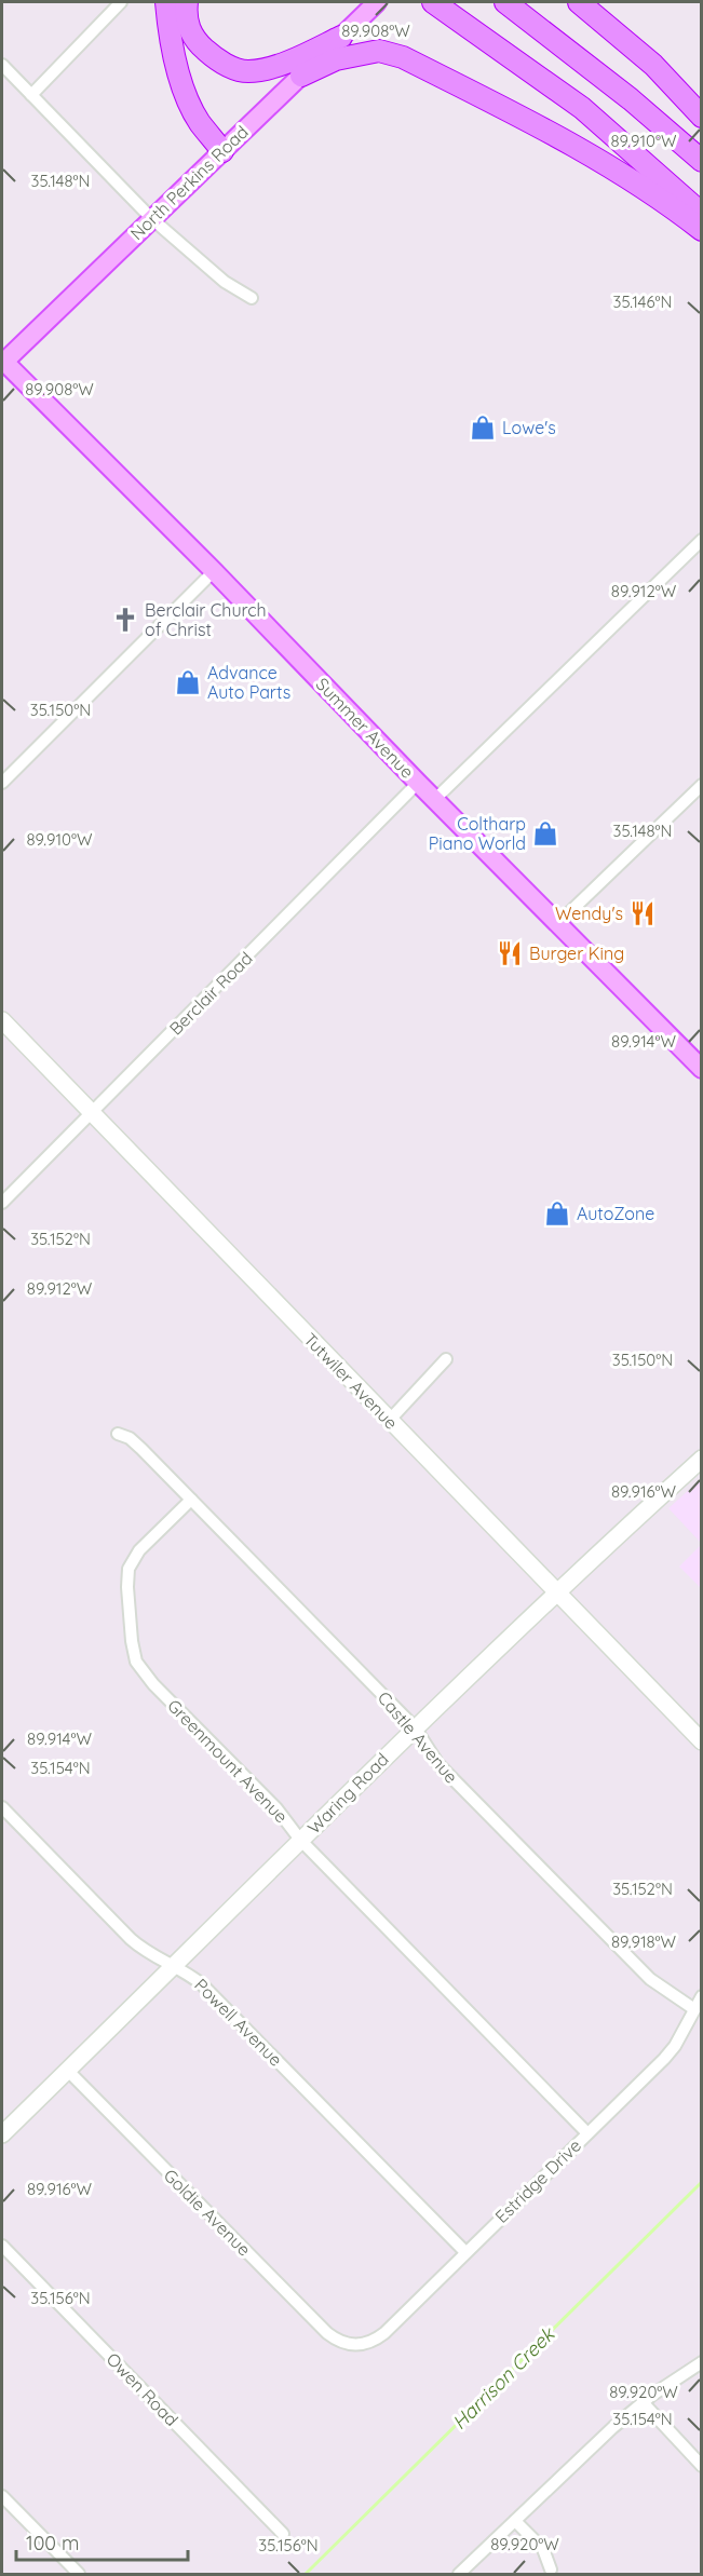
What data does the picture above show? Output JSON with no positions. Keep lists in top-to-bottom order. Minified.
{"streets":{"main road":["North Perkins Road","Summer Avenue"],"street":["Berclair Road","Tutwiler Avenue","Castle Avenue","Greenmount Avenue","Waring Road","Powell Avenue","Estridge Drive","Goldie Avenue","Owen Road"]},"crossings":[["North Perkins Road","Summer Avenue"],["Summer Avenue","Berclair Road"],["Berclair Road","Tutwiler Avenue"],["Tutwiler Avenue","Waring Road"],["Castle Avenue","Greenmount Avenue"],["Castle Avenue","Waring Road"],["Castle Avenue","Estridge Drive"],["Greenmount Avenue","Waring Road"],["Greenmount Avenue","Estridge Drive"],["Waring Road","Powell Avenue"],["Waring Road","Goldie Avenue"],["Powell Avenue","Estridge Drive"],["Estridge Drive","Goldie Avenue"]],"water":["Harrison Creek"],"places":{"shop":["Lowe's","Advance Auto Parts","Coltharp Piano World","AutoZone"],"church":["Berclair Church of Christ"],"restaurant":["Wendy's","Burger King"]},"scale_bar":"100 m","coordinates":["89.908°W","89.910°W","35.148°N","35.146°N","89.912°W","35.150°N","89.914°W","35.152°N","89.916°W","35.154°N","89.918°W","35.156°N","89.920°W"]}
